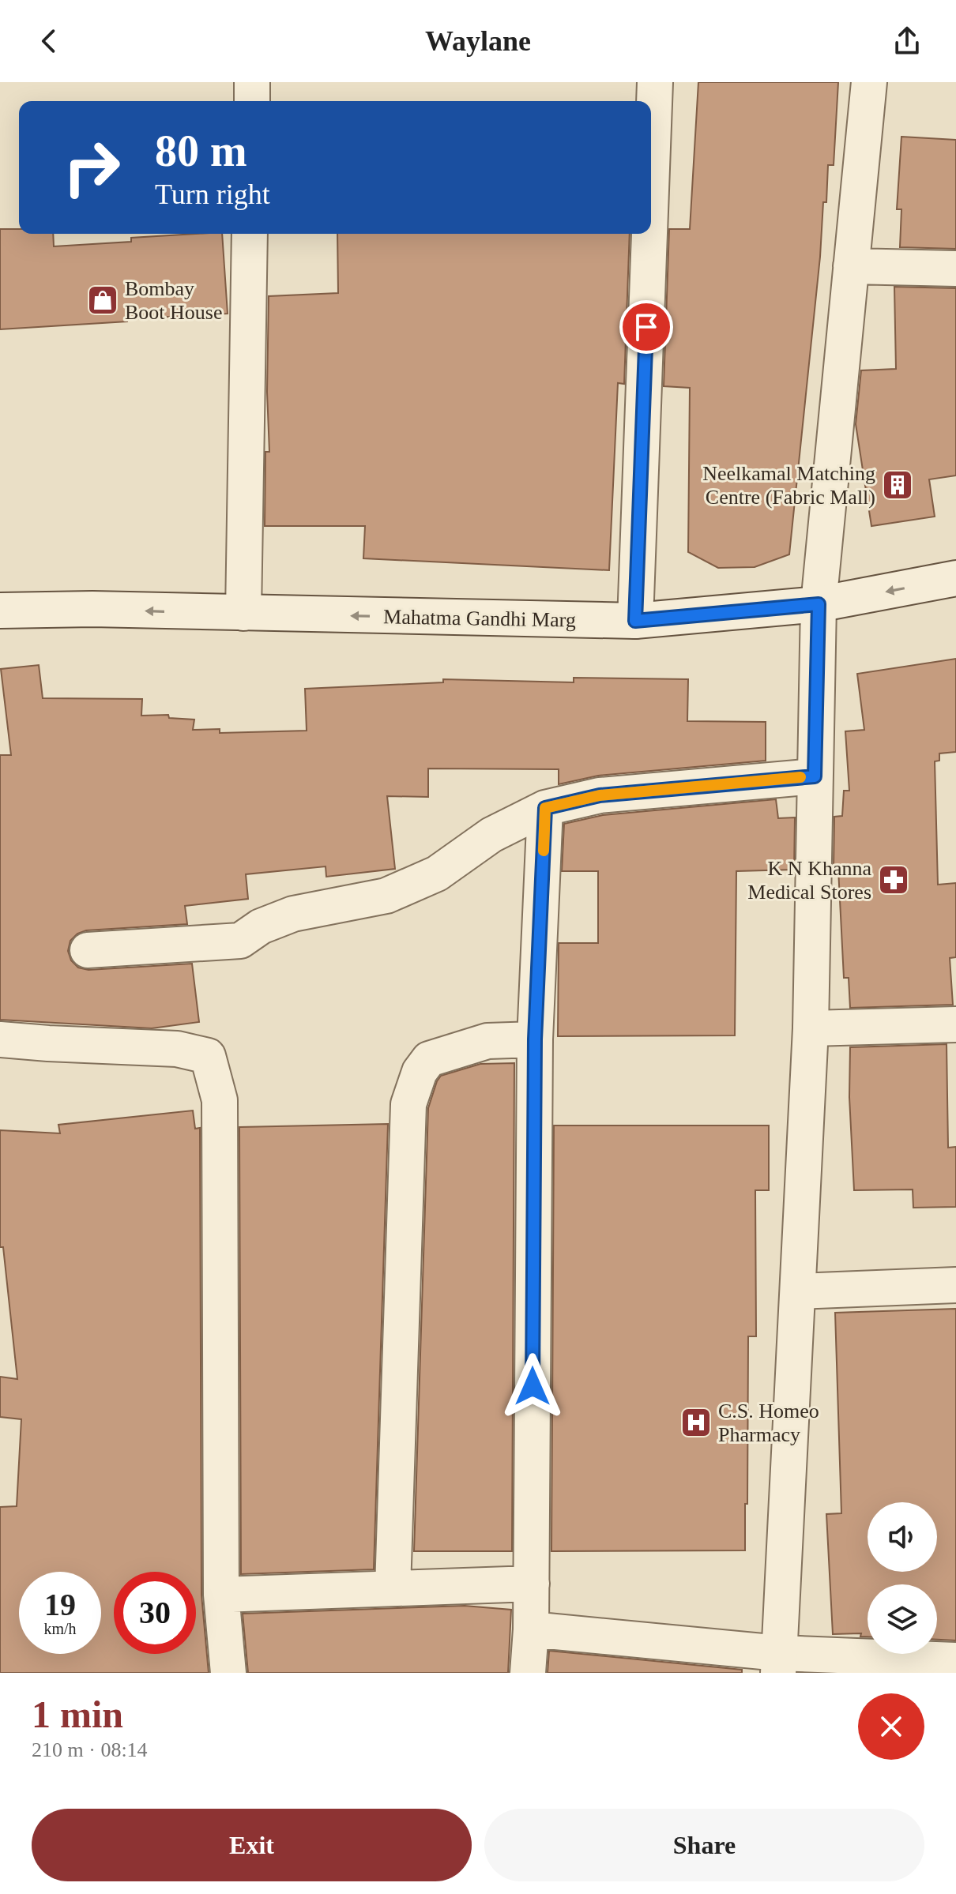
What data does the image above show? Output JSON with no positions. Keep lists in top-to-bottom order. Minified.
{"streets":{"street":["Mahatma Gandhi Marg"]},"places":{"shop":["Bombay Boot House"],"building":["Neelkamal Matching Centre (Fabric Mall)"],"pharmacy":["K N Khanna Medical Stores"],"hospital":["C.S. Homeo Pharmacy"]},"page":{"header":"Waylane","turn":["80 m","Turn right"],"speed":"19 km/h","limit":"30","heading":["1 min","210 m · 08:14"],"buttons":["Exit","Share"]}}
